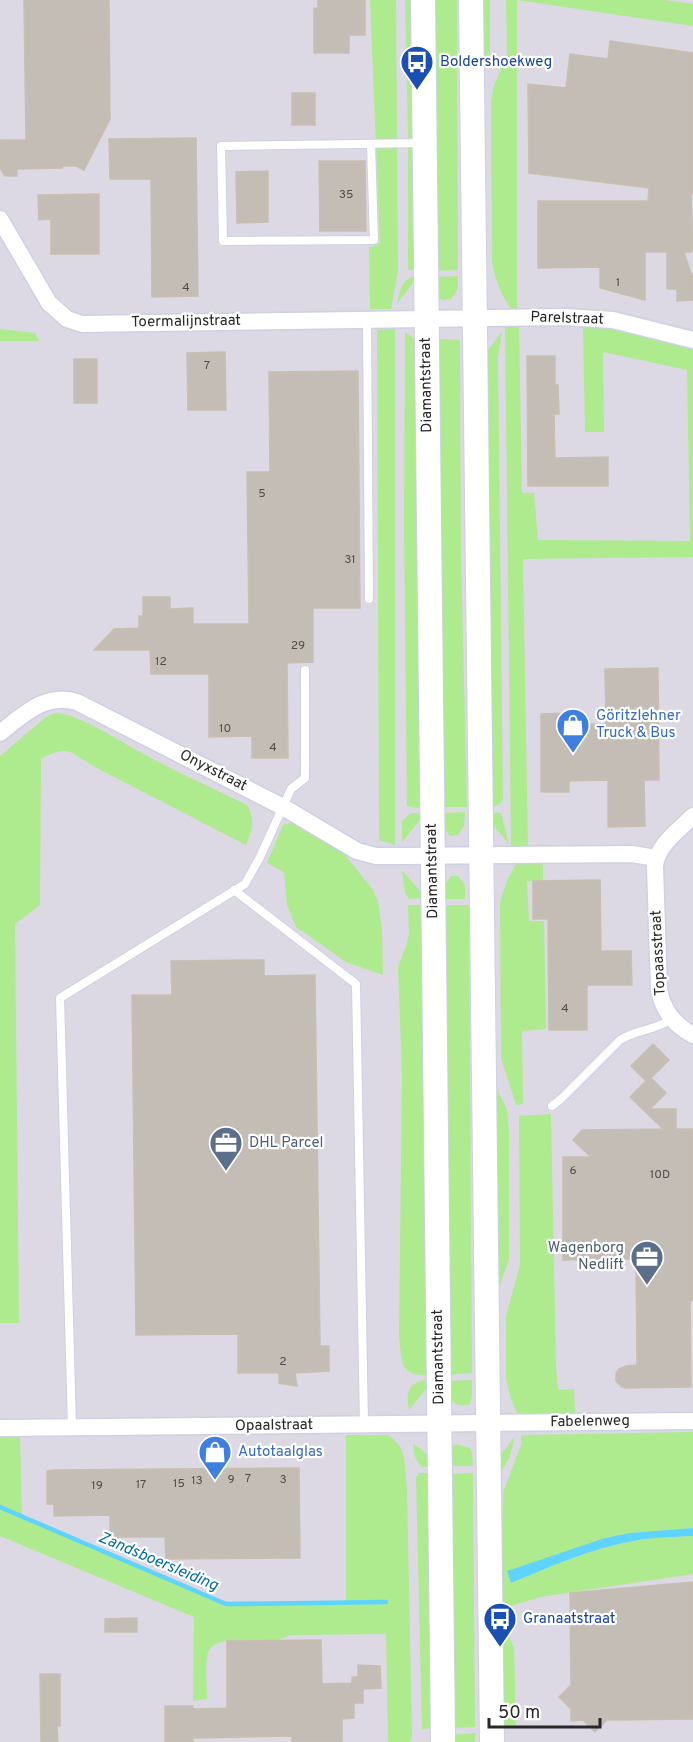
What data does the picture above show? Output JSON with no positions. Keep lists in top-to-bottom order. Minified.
{"streets":{"main road":["Diamantstraat"],"street":["Parelstraat","Toermalijnstraat","Onyxstraat","Topaasstraat","Fabelenweg","Opaalstraat"]},"crossings":[["Parelstraat","Toermalijnstraat"],["Parelstraat","Diamantstraat"],["Toermalijnstraat","Diamantstraat"],["Diamantstraat","Onyxstraat"],["Diamantstraat","Fabelenweg"],["Diamantstraat","Opaalstraat"],["Fabelenweg","Opaalstraat"]],"water":["Zandsboersleiding"],"places":{"bus stop":["Boldershoekweg","Granaatstraat"],"shop":["Göritzlehner Truck & Bus","Autotaalglas"],"office":["DHL Parcel","Wagenborg Nedlift"]},"house_numbers":["35","1","4","7","5","31","29","12","10","4","4","6","10D","2","7","9","3","13","15","17","19"],"scale_bar":"50 m"}
